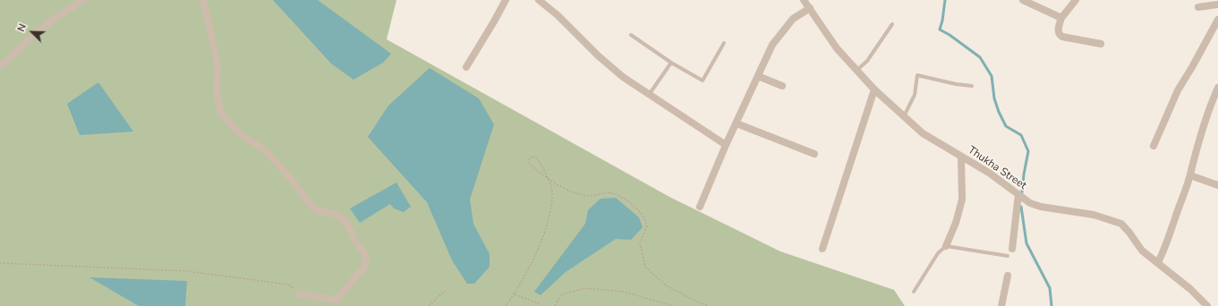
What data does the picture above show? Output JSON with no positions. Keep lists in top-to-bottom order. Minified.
{"streets":{"street":["Thukha Street"]},"north":"top left"}
